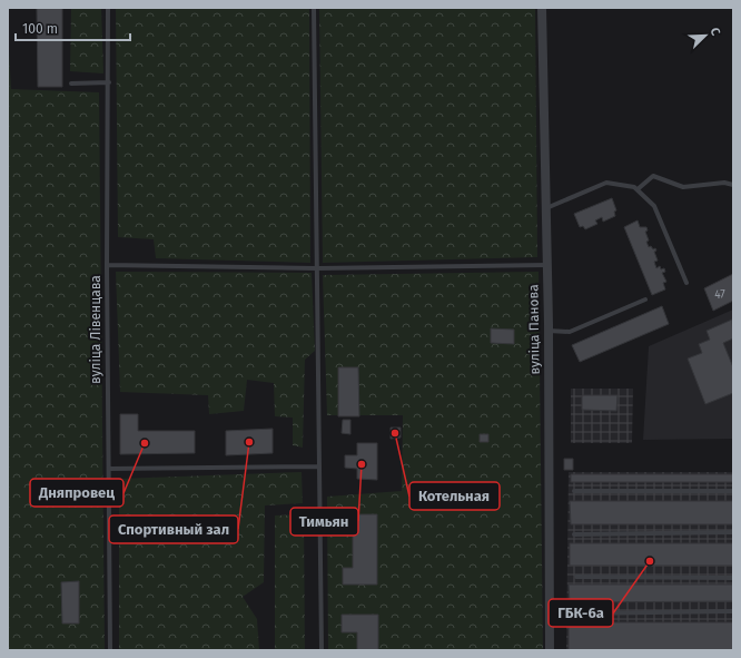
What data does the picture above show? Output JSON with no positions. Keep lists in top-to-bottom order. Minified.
{"streets":{"street":["вуліца Панова"],"lane":["вуліца Лівенцава"]},"places":["Котельная","Спортивный зал","Дняпровец","Тимьян","ГБК-6а"],"house_numbers":["47"],"scale_bar":"100 m","north":"top right"}
